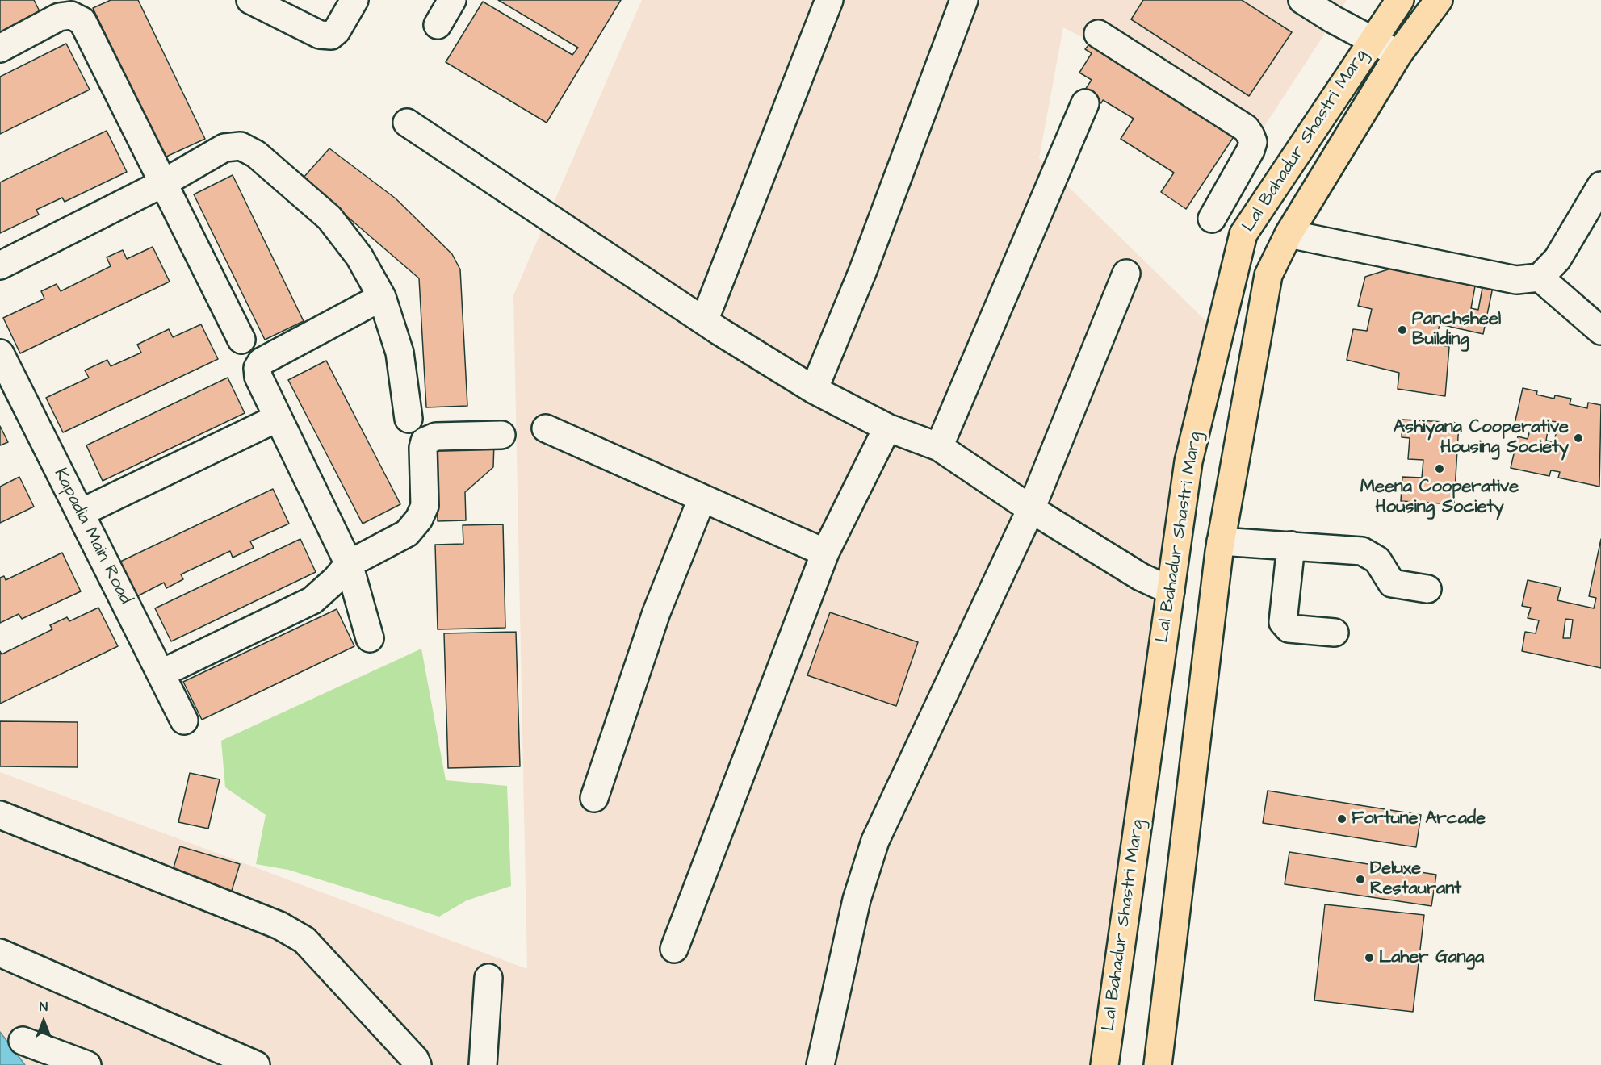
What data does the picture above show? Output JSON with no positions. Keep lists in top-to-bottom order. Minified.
{"streets":{"main road":["Lal Bahadur Shastri Marg"],"street":["Kapadia Main Road"]},"places":["Panchsheel Building","Ashiyana Cooperative Housing Society","Meena Cooperative Housing Society","Fortune Arcade","Deluxe Restaurant","Laher Ganga"],"north":"top"}
